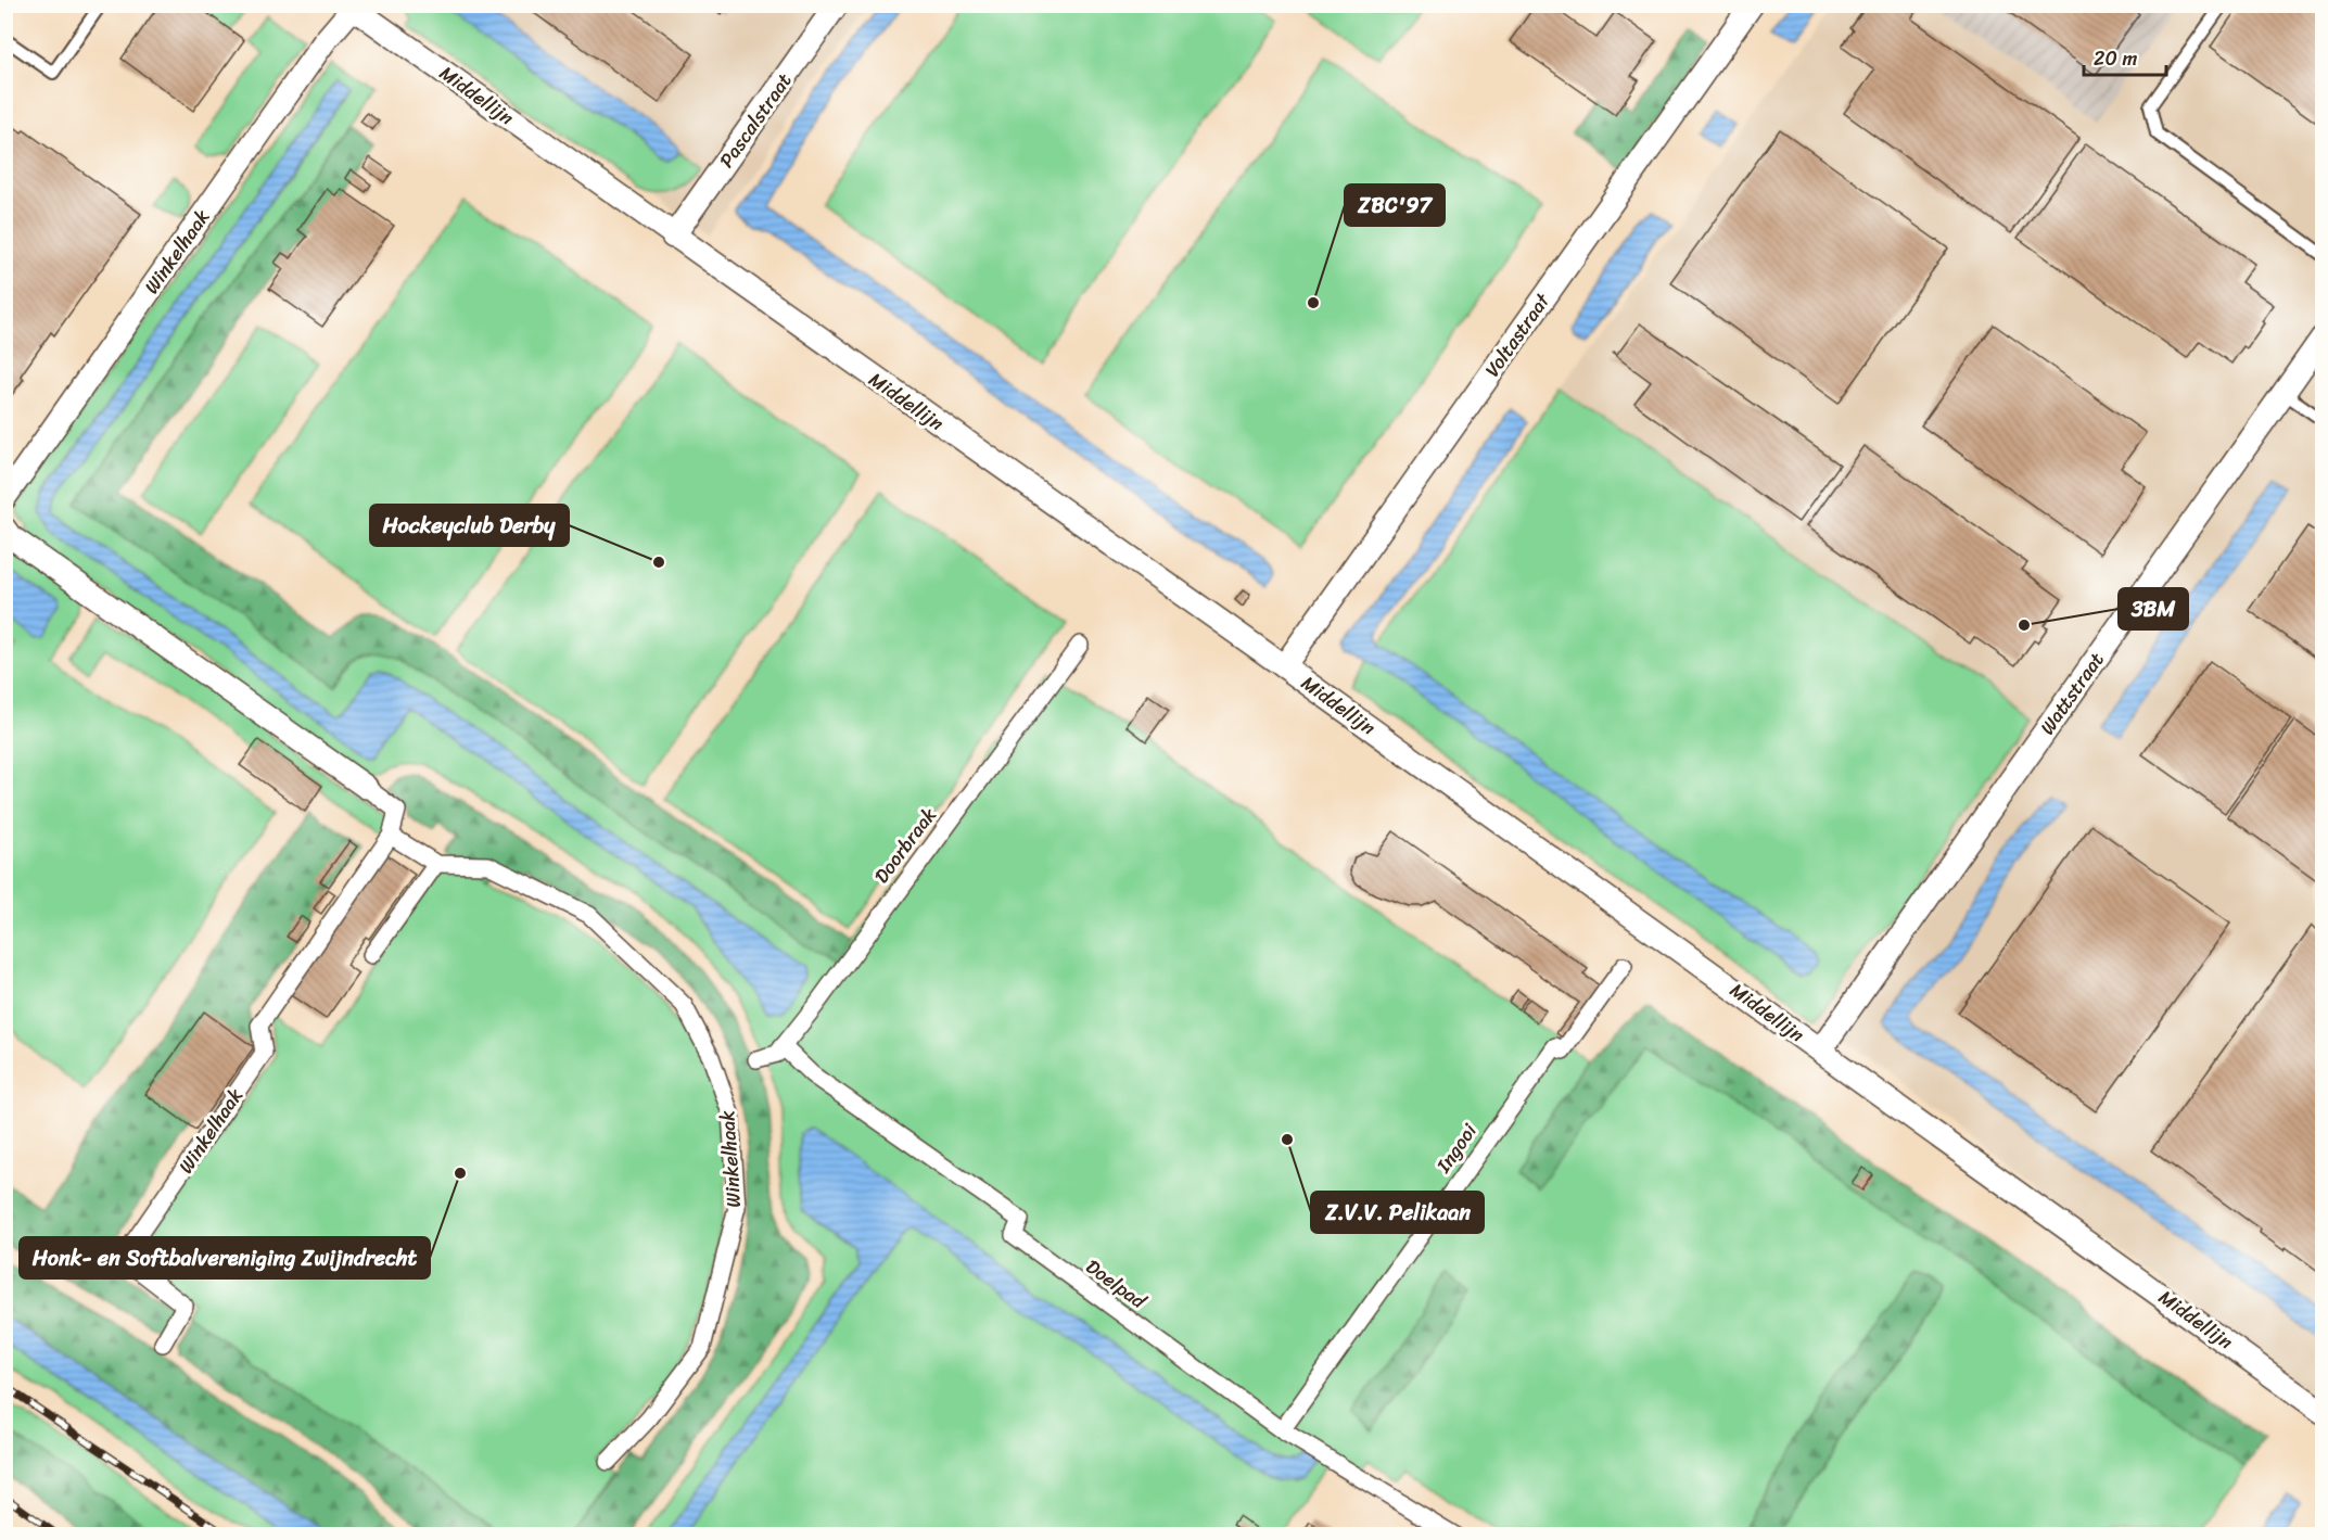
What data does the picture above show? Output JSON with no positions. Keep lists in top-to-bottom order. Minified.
{"streets":{"street":["Middellijn","Pascalstraat","Winkelhaak","Voltastraat","Wattstraat","Doorbraak","Ingooi","Doelpad"]},"crossings":[["Middellijn","Pascalstraat"],["Middellijn","Winkelhaak"],["Middellijn","Voltastraat"],["Middellijn","Wattstraat"],["Doorbraak","Doelpad"],["Ingooi","Doelpad"]],"places":["ZBC'97","Hockeyclub Derby","3BM","Z.V.V. Pelikaan","Honk- en Softbalvereniging Zwijndrecht"],"scale_bar":"20 m"}
